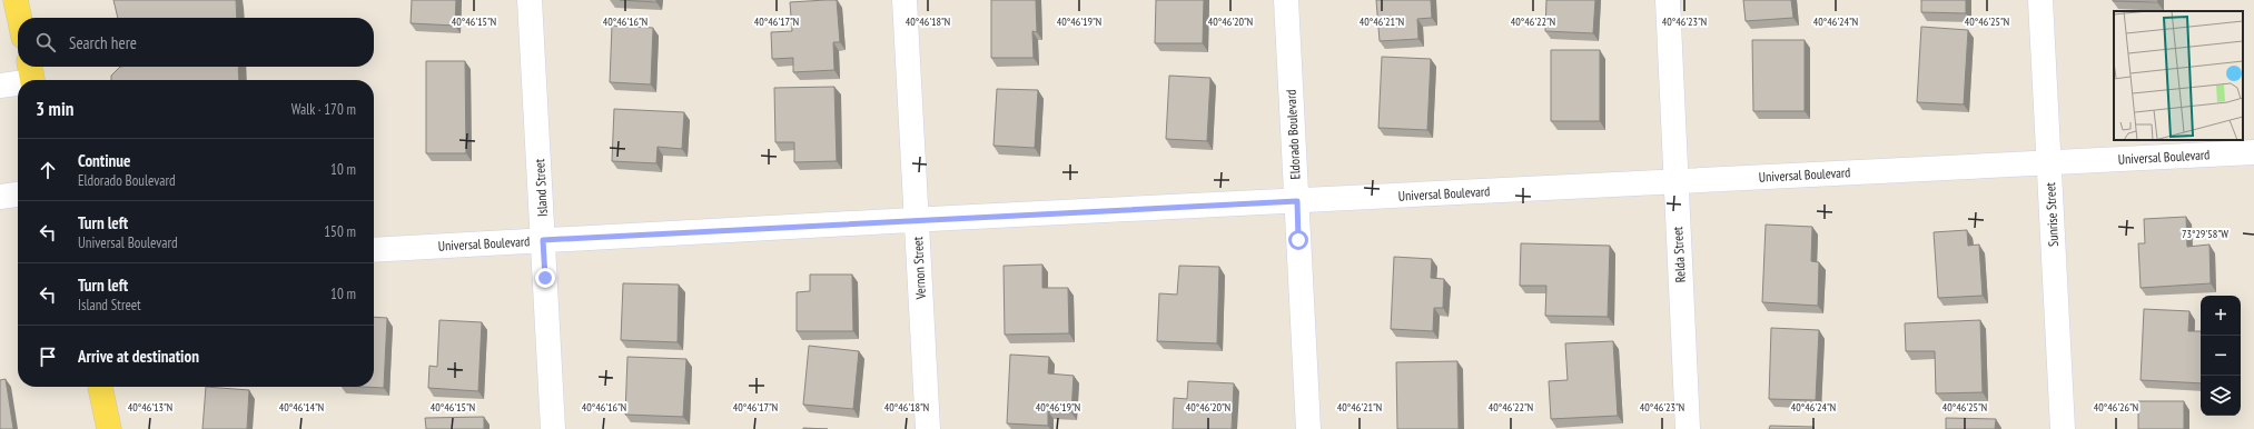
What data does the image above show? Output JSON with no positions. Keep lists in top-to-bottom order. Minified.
{"streets":{"street":["Eldorado Boulevard","Universal Boulevard","Island Street","Sunrise Street","Relda Street","Vernon Street"]},"crossings":[["Eldorado Boulevard","Universal Boulevard"],["Universal Boulevard","Island Street"],["Universal Boulevard","Sunrise Street"],["Universal Boulevard","Relda Street"],["Universal Boulevard","Vernon Street"]],"page":{"search":"Search here","heading":["3 min","Walk · 170 m"],"list":[["Continue","Eldorado Boulevard","10 m"],["Turn left","Universal Boulevard","150 m"],["Turn left","Island Street","10 m"],"Arrive at destination"],"map_buttons":["+","−"]},"coordinates":["40°46'15\"N","40°46'16\"N","40°46'17\"N","40°46'18\"N","40°46'19\"N","40°46'20\"N","40°46'21\"N","40°46'22\"N","40°46'23\"N","40°46'24\"N","40°46'25\"N","73°29'58\"W","40°46'13\"N","40°46'14\"N","40°46'26\"N"]}
